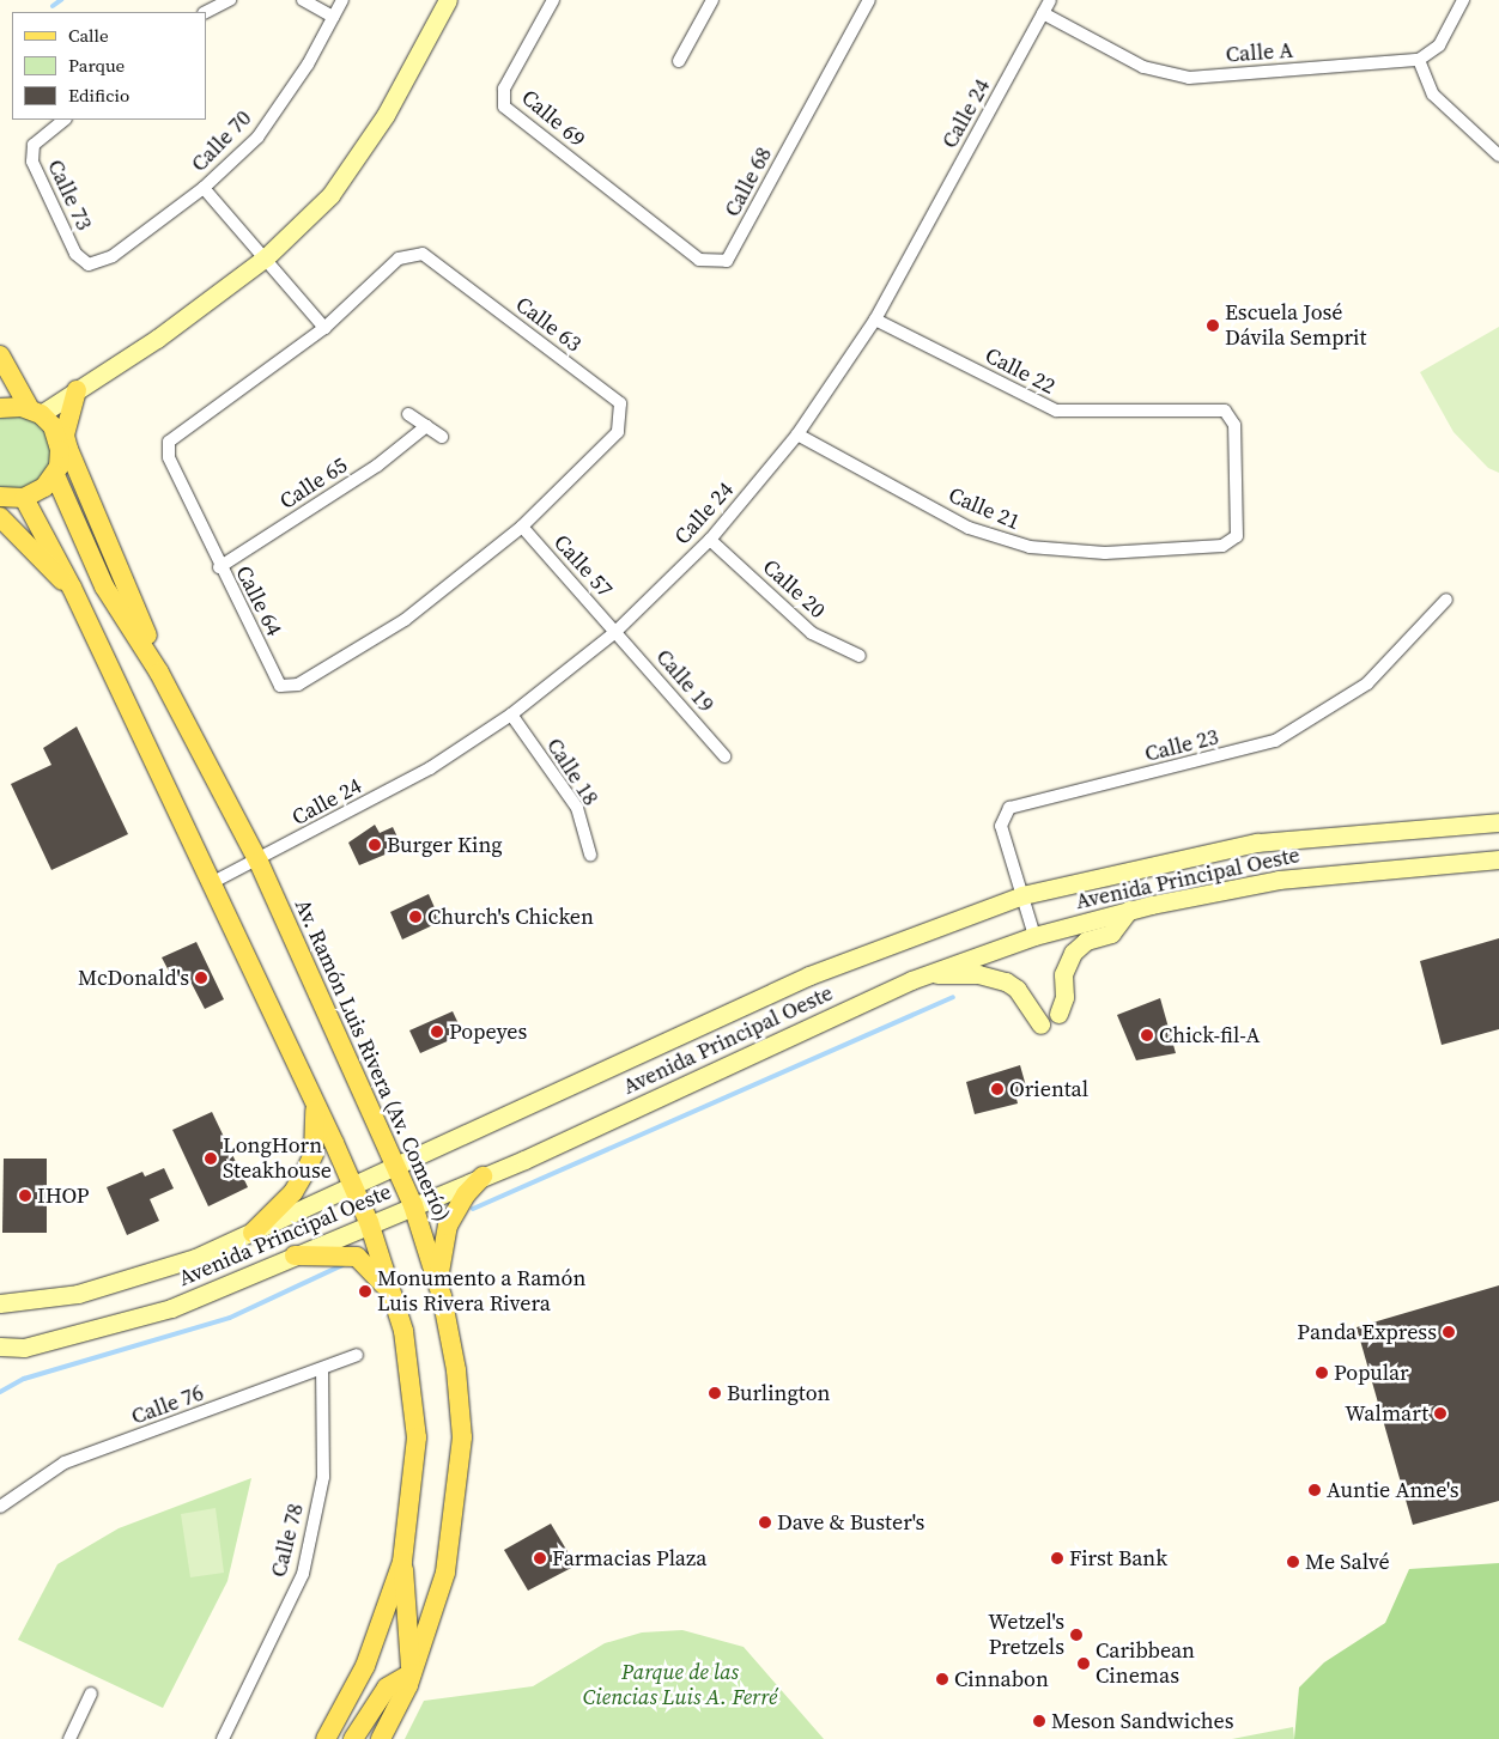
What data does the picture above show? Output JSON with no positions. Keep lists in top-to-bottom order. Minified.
{"streets":{"main road":["Avenida Principal Oeste","Av. Ramón Luis Rivera (Av. Comerío)"],"street":["Calle A","Calle 24","Calle 69","Calle 70","Calle 68","Calle 73","Calle 63","Calle 22","Calle 65","Calle 21","Calle 57","Calle 20","Calle 64","Calle 19","Calle 23","Calle 18","Calle 76","Calle 78"]},"crossings":[["Calle A","Calle 24"],["Calle 24","Calle 22"],["Calle 24","Calle 21"],["Calle 24","Calle 57"],["Calle 24","Calle 20"],["Calle 24","Calle 19"],["Calle 24","Calle 18"],["Calle 24","Av. Ramón Luis Rivera (Av. Comerío)"],["Calle 69","Calle 68"],["Calle 70","Calle 73"],["Calle 63","Calle 57"],["Calle 63","Calle 64"],["Calle 22","Calle 21"],["Calle 65","Calle 64"],["Calle 57","Calle 64"],["Calle 57","Calle 19"],["Calle 23","Avenida Principal Oeste"],["Avenida Principal Oeste","Av. Ramón Luis Rivera (Av. Comerío)"],["Calle 76","Calle 78"]],"parks":["Parque de las Ciencias Luis A. Ferré"],"places":["Escuela José Dávila Semprit","Burger King","Church's Chicken","McDonald's","Popeyes","Chick-fil-A","Oriental","LongHorn Steakhouse","IHOP","Monumento a Ramón Luis Rivera Rivera","Panda Express","Popular","Burlington","Walmart","Auntie Anne's","Dave & Buster's","Farmacias Plaza","First Bank","Me Salvé","Wetzel's Pretzels","Caribbean Cinemas","Cinnabon","Meson Sandwiches"],"legend":["Calle","Parque","Edificio"]}
